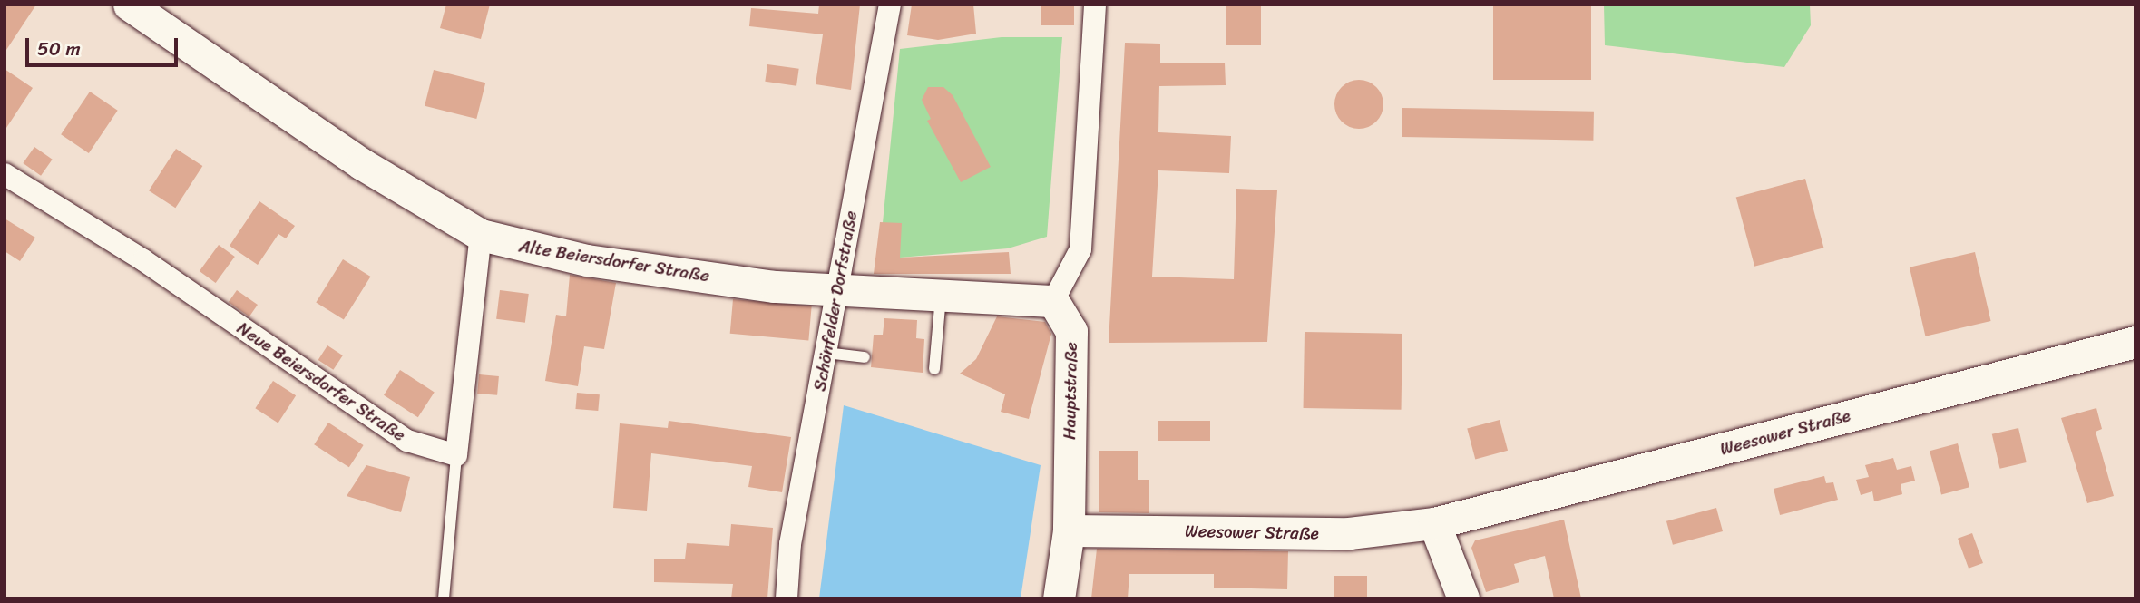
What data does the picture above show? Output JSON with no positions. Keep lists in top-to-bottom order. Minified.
{"streets":{"main road":["Alte Beiersdorfer Straße","Hauptstraße","Weesower Straße"],"street":["Schönfelder Dorfstraße","Neue Beiersdorfer Straße"]},"crossings":[["Alte Beiersdorfer Straße","Schönfelder Dorfstraße"],["Alte Beiersdorfer Straße","Hauptstraße"],["Hauptstraße","Weesower Straße"]],"scale_bar":"50 m"}
